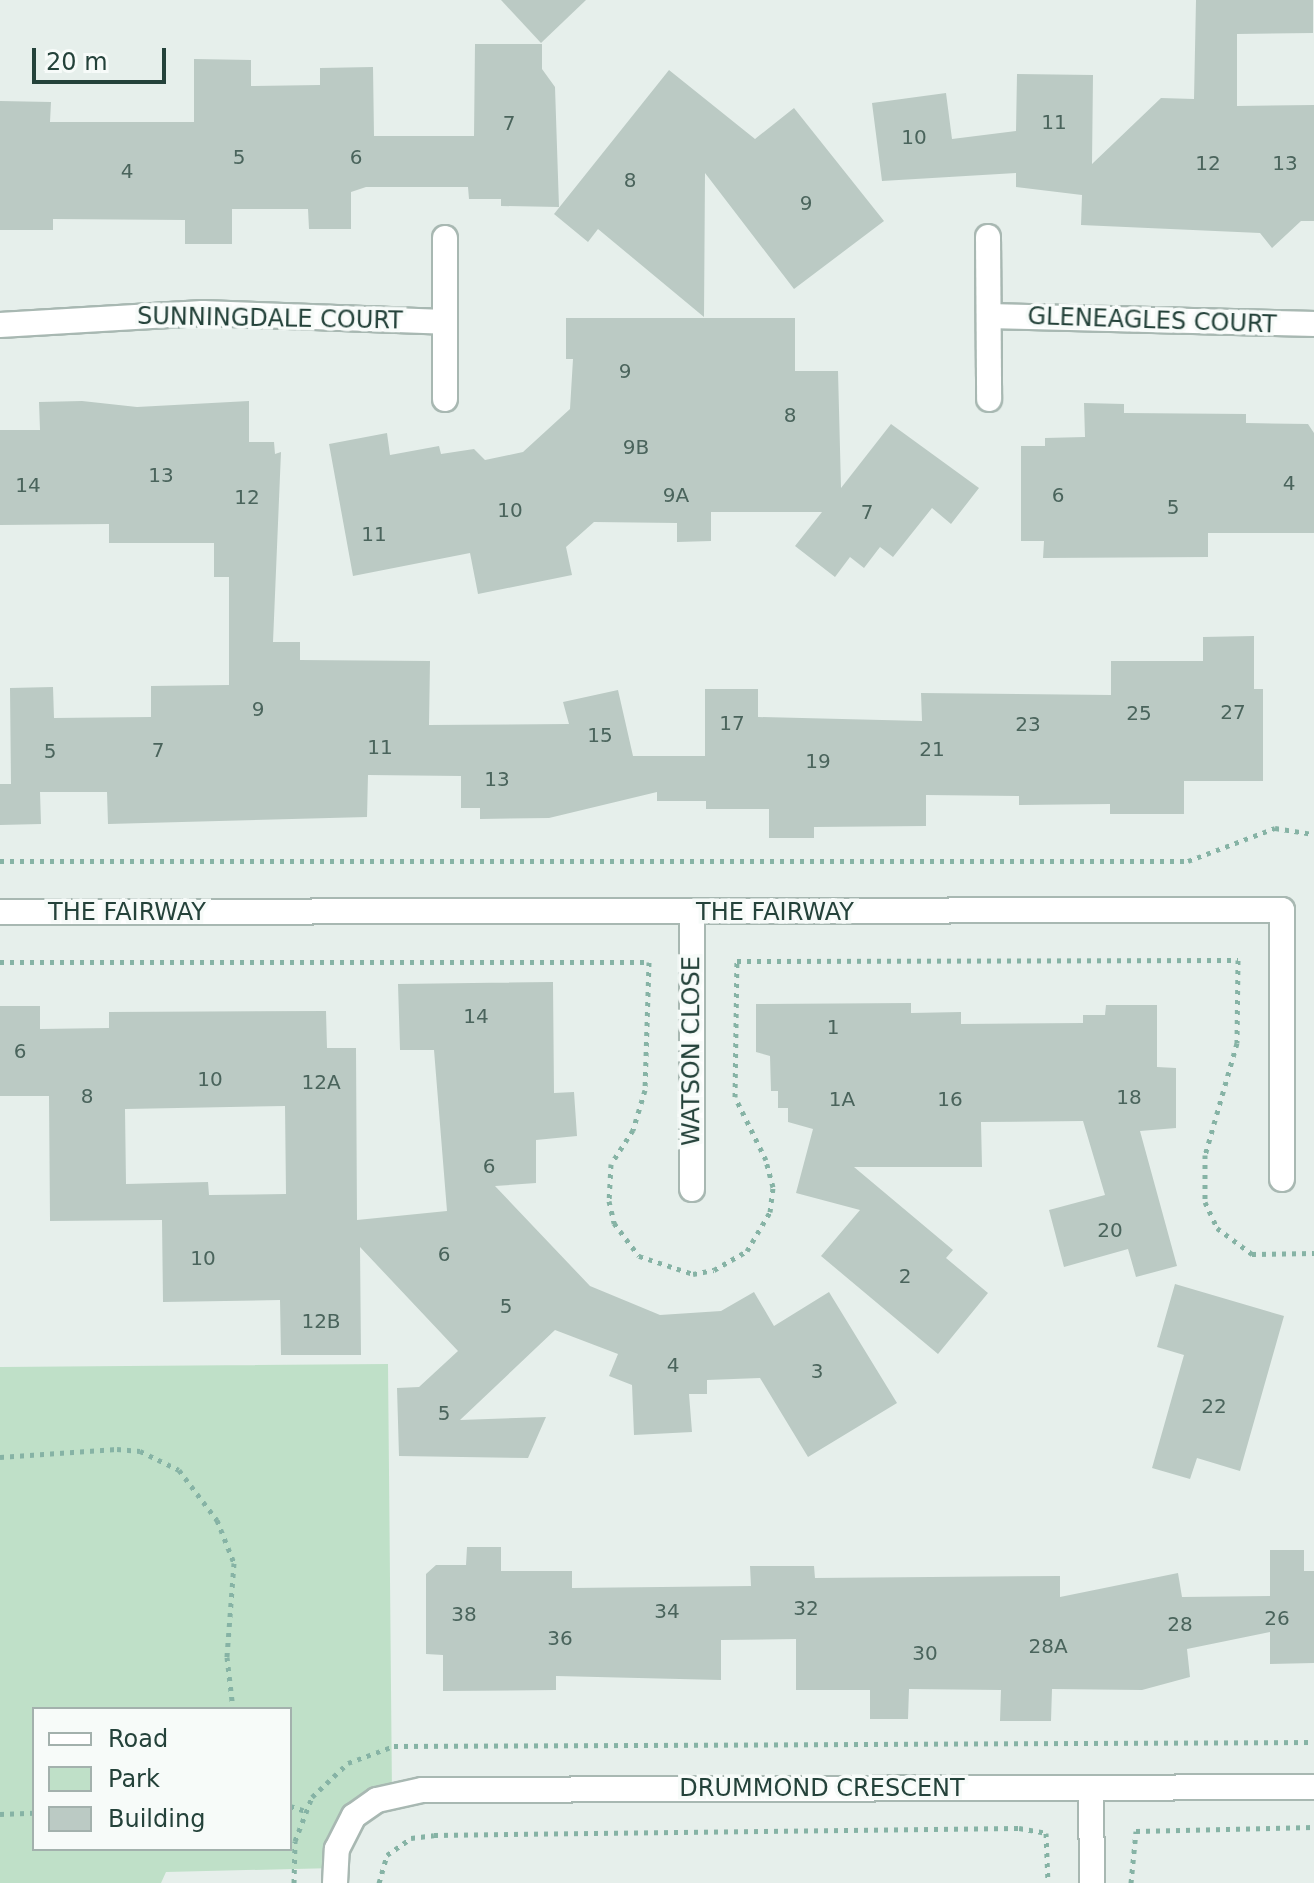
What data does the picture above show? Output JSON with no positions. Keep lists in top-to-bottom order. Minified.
{"streets":{"street":["SUNNINGDALE COURT","GLENEAGLES COURT","THE FAIRWAY","WATSON CLOSE","DRUMMOND CRESCENT"]},"crossings":[["THE FAIRWAY","WATSON CLOSE"]],"house_numbers":["11","7","10","5","6","12","13","4","8","9","9","8","9B","13","4","14","9A","6","12","5","10","7","11","9","27","25","17","23","15","11","21","7","5","19","13","14","1","6","10","12A","8","18","1A","16","6","20","6","10","2","5","12B","4","3","22","5","32","34","38","26","28","36","28A","30"],"legend":["Road","Park","Building"],"scale_bar":"20 m"}
